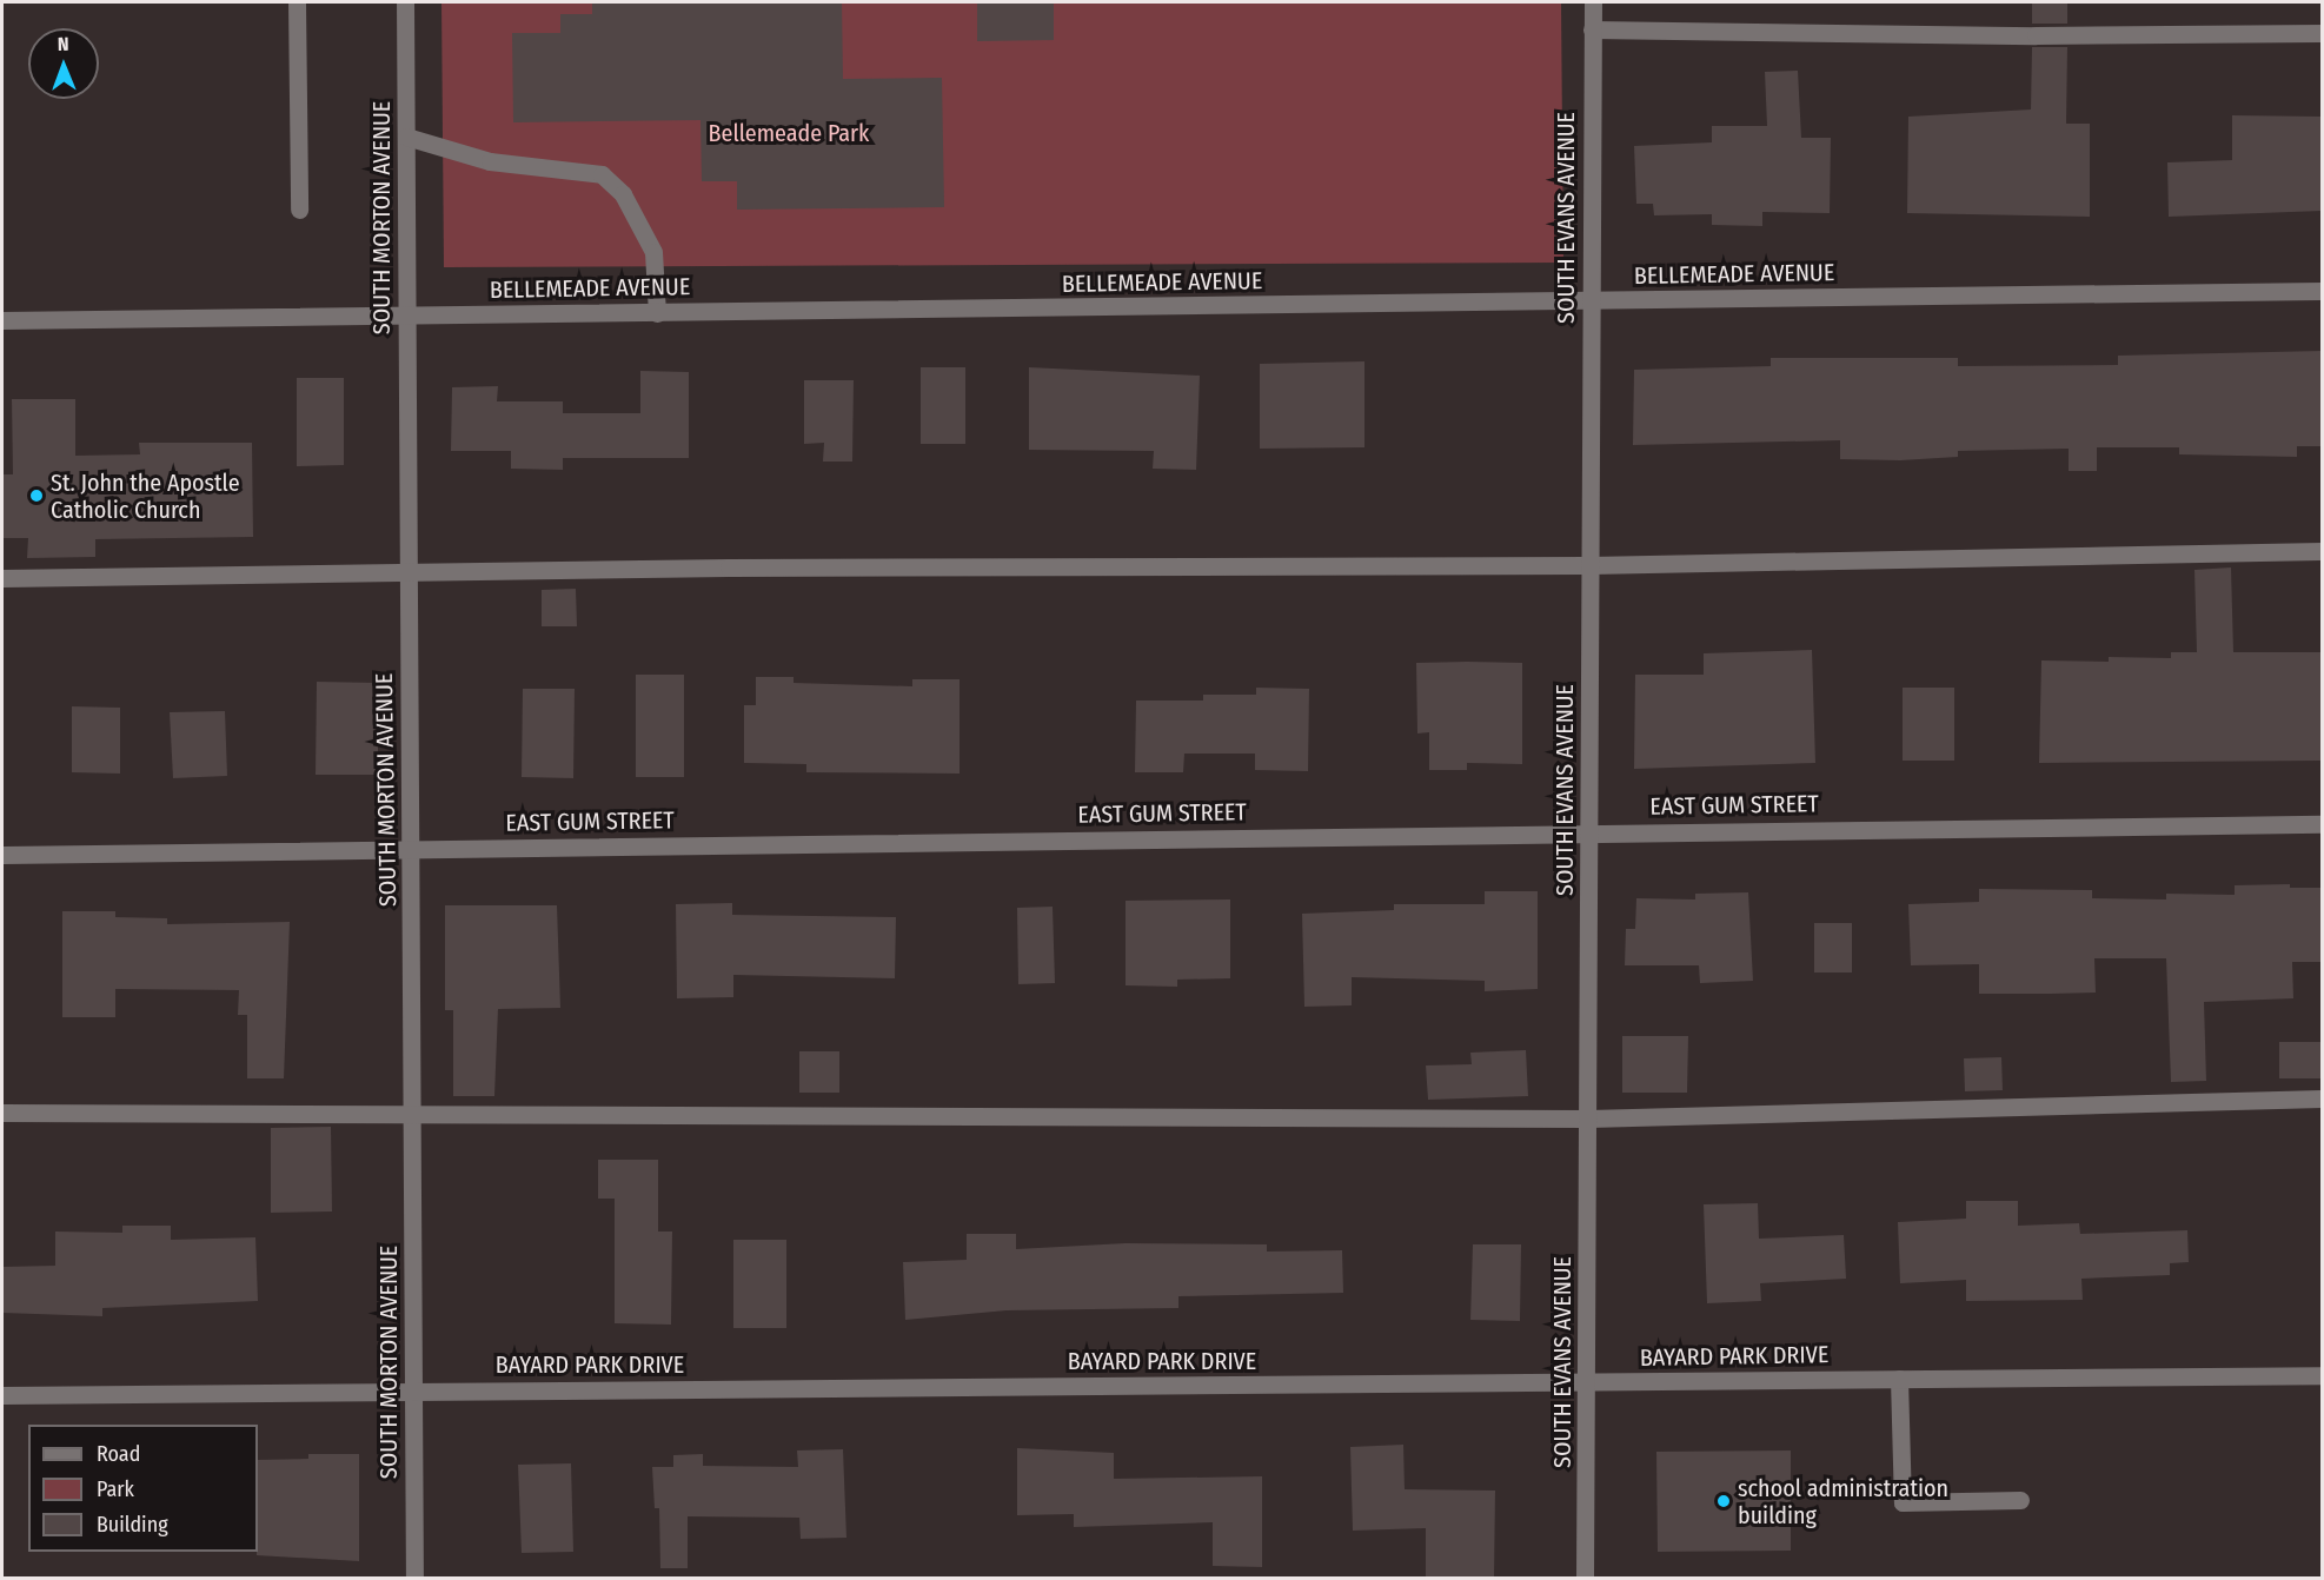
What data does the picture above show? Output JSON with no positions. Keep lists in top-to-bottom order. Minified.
{"streets":{"street":["SOUTH MORTON AVENUE","SOUTH EVANS AVENUE","BELLEMEADE AVENUE","EAST GUM STREET","BAYARD PARK DRIVE"]},"crossings":[["SOUTH MORTON AVENUE","BELLEMEADE AVENUE"],["SOUTH MORTON AVENUE","EAST GUM STREET"],["SOUTH MORTON AVENUE","BAYARD PARK DRIVE"],["SOUTH EVANS AVENUE","BELLEMEADE AVENUE"],["SOUTH EVANS AVENUE","EAST GUM STREET"],["SOUTH EVANS AVENUE","BAYARD PARK DRIVE"]],"parks":["Bellemeade Park"],"places":["St. John the Apostle Catholic Church","school administration building"],"legend":["Road","Park","Building"],"north":"top"}
